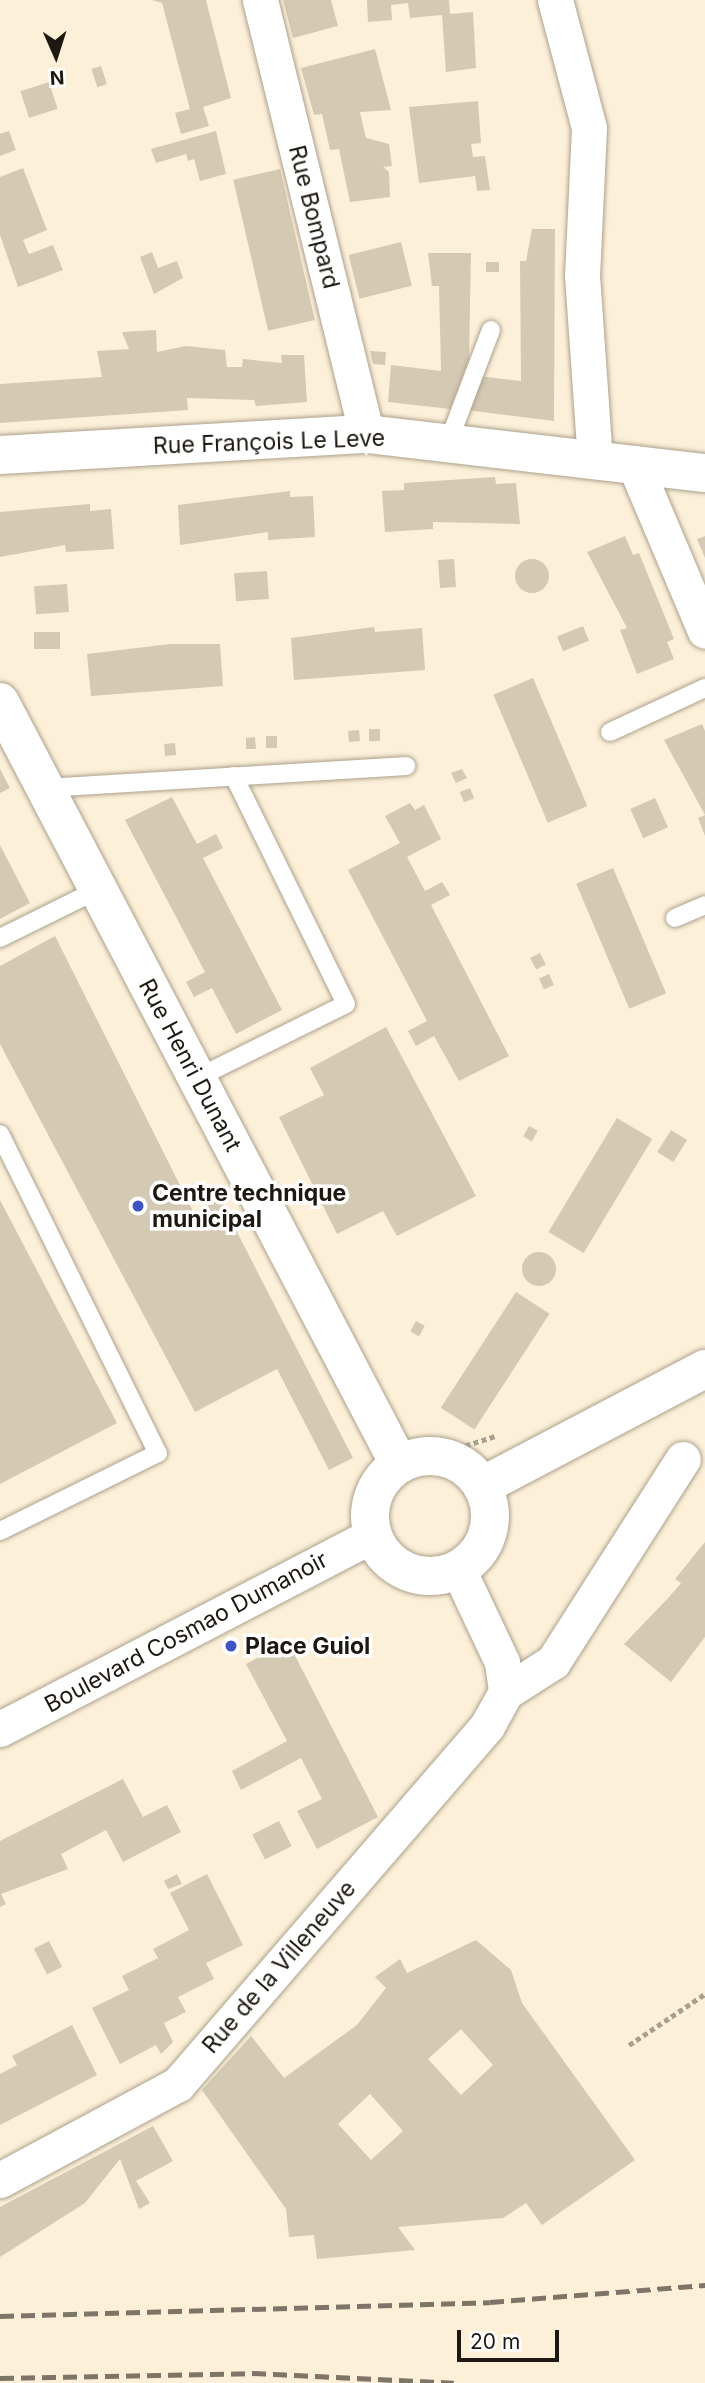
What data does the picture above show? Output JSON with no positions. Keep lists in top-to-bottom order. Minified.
{"streets":{"street":["Rue Bompard","Rue François Le Leve","Rue Henri Dunant","Boulevard Cosmao Dumanoir","Rue de la Villeneuve"]},"crossings":[["Rue Bompard","Rue François Le Leve"],["Rue Henri Dunant","Boulevard Cosmao Dumanoir"]],"places":["Centre technique municipal","Place Guiol"],"scale_bar":"20 m","north":"bottom"}
